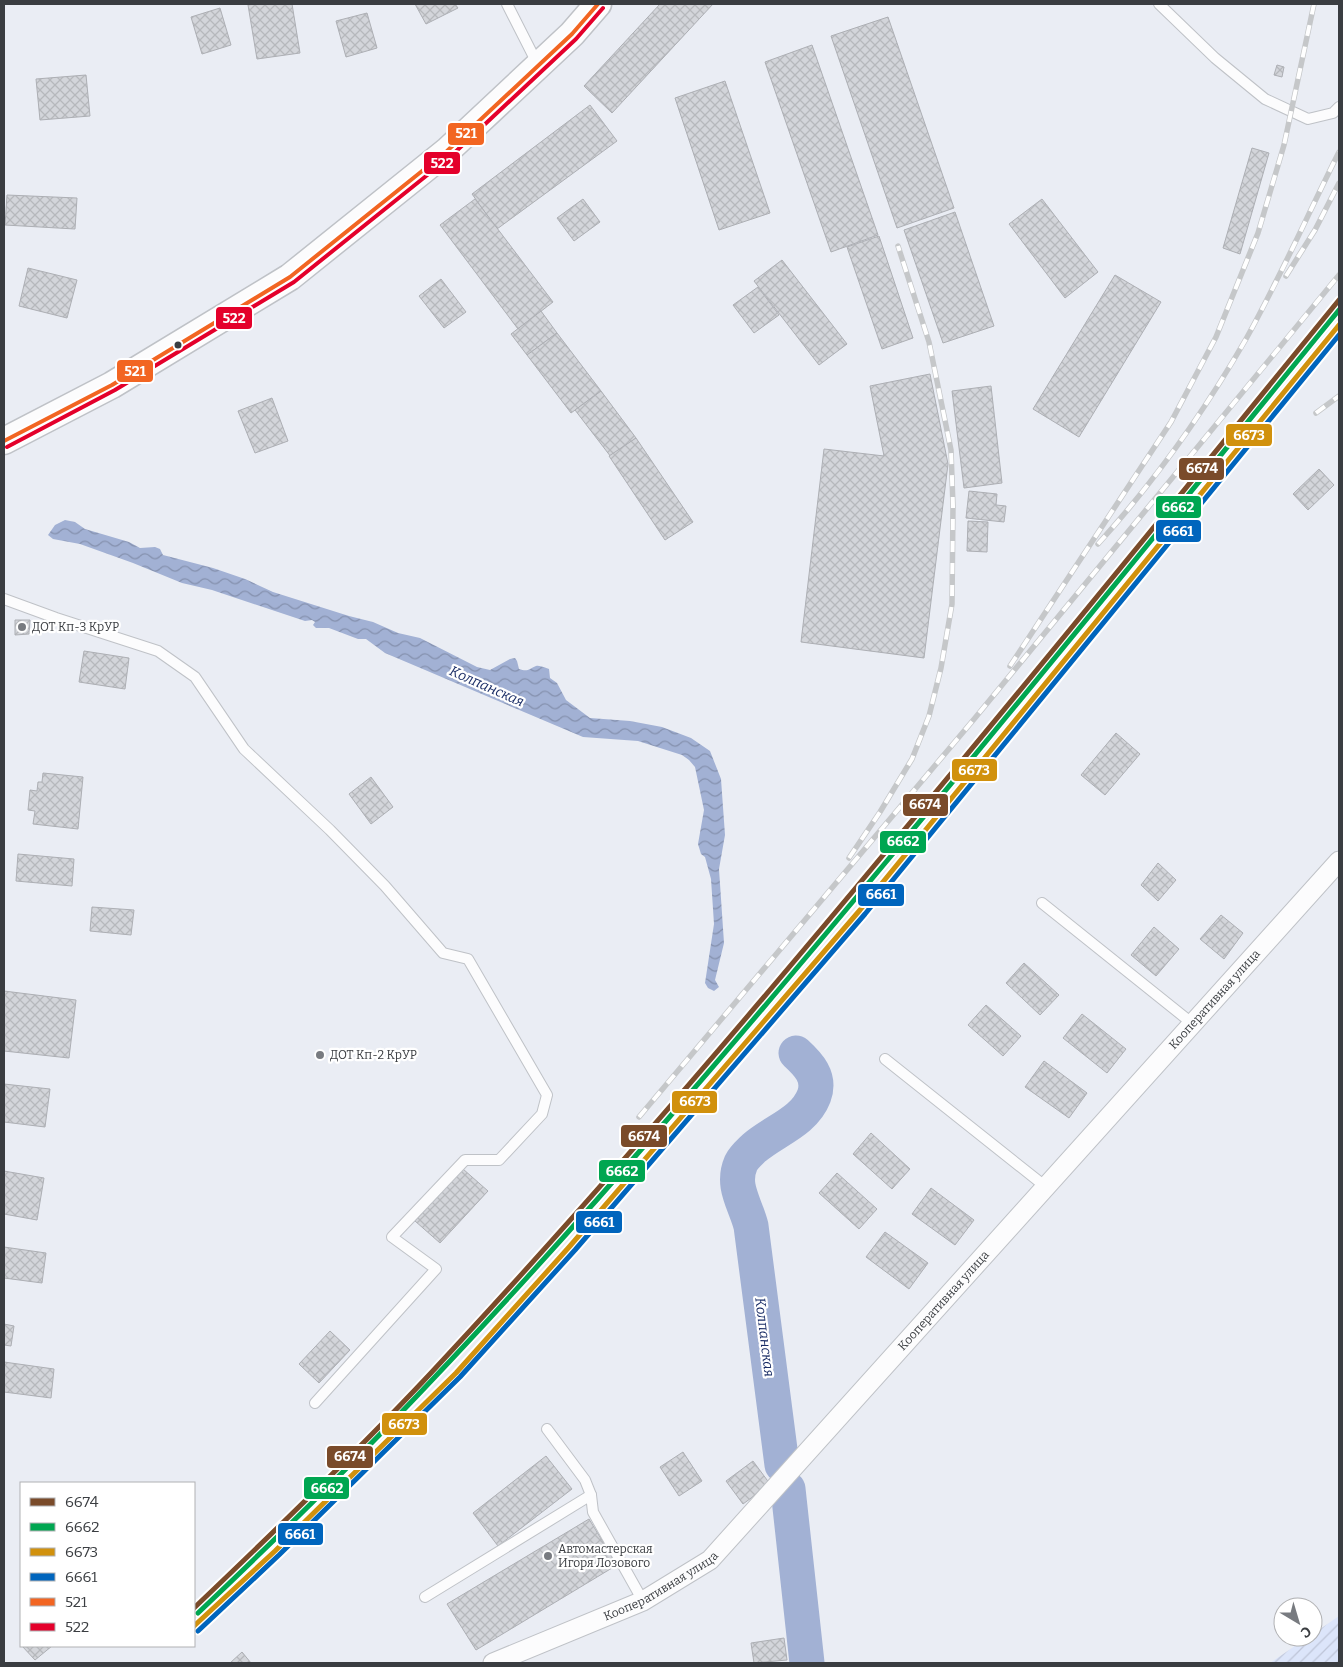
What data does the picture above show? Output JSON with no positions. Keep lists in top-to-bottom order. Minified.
{"streets":{"street":["Кооперативная улица"]},"water":["Колпанская"],"places":["ДОТ Кп-3 КрУР","ДОТ Кп-2 КрУР","Автомастерская Игоря Лозового"],"lines":["transit line 521","transit line 522","transit line 6674","transit line 6662","transit line 6673","transit line 6661"],"legend":["6674","6662","6673","6661","521","522"],"north":"bottom right"}
